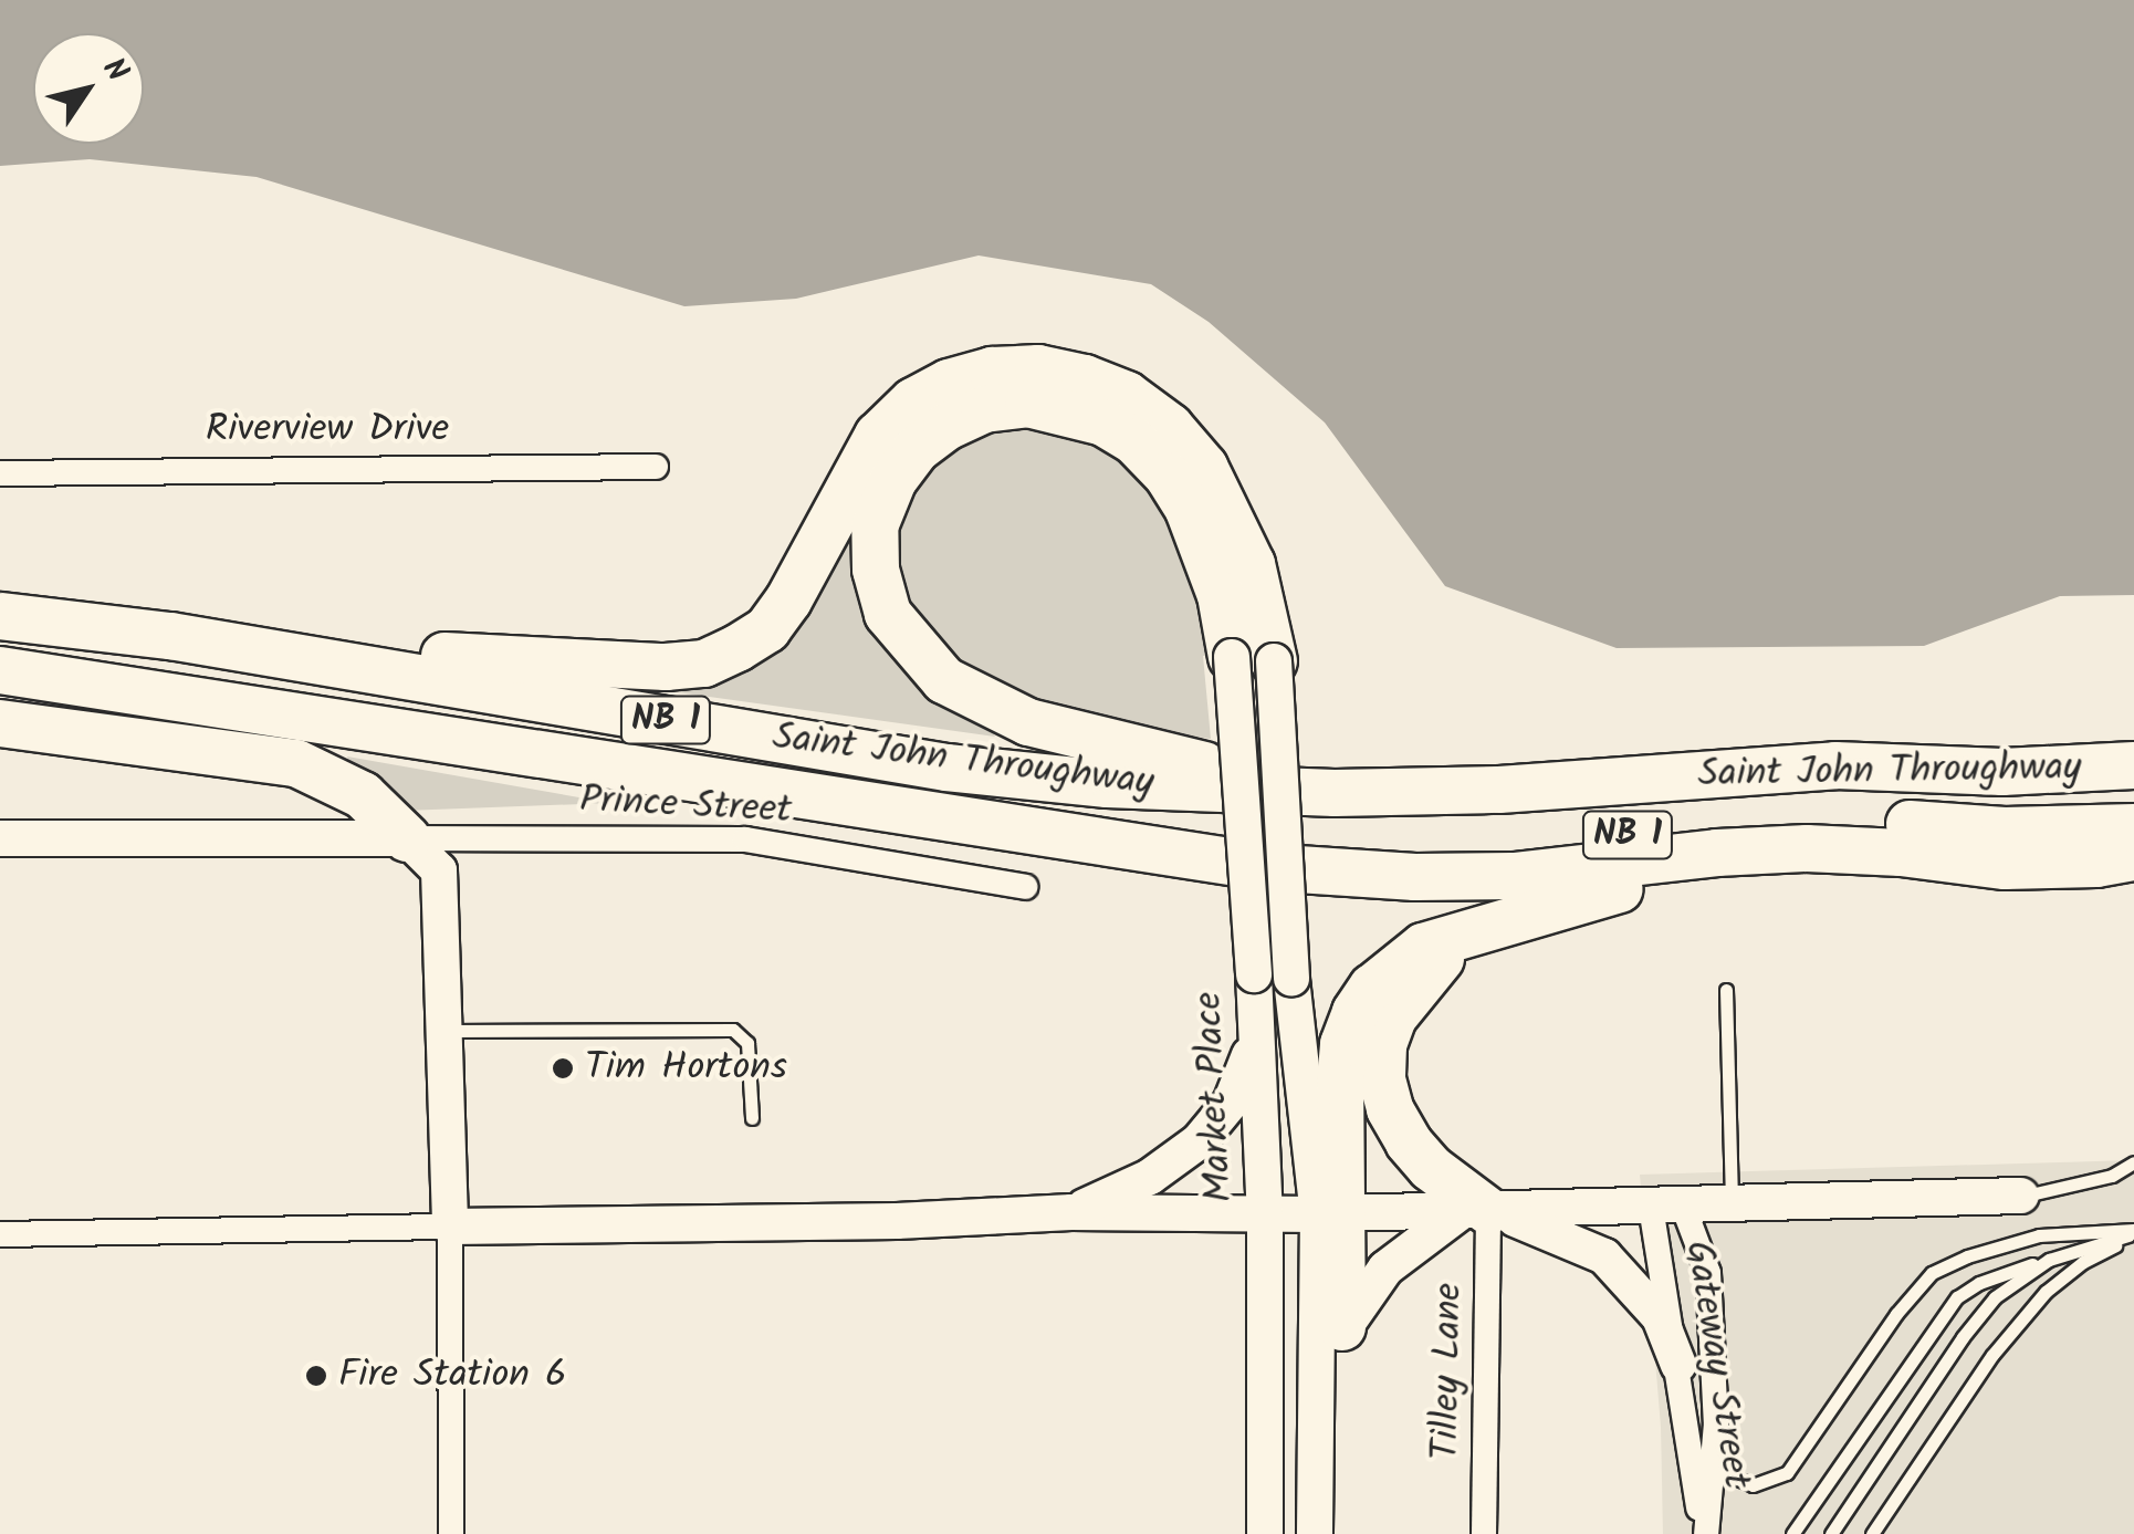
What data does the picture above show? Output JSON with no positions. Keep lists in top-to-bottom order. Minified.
{"streets":{"highway":["NB 1","Saint John Throughway"],"street":["Riverview Drive","Prince Street","Market Place","Gateway Street","Tilley Lane"]},"places":["Tim Hortons","Fire Station 6"],"north":"top right"}
